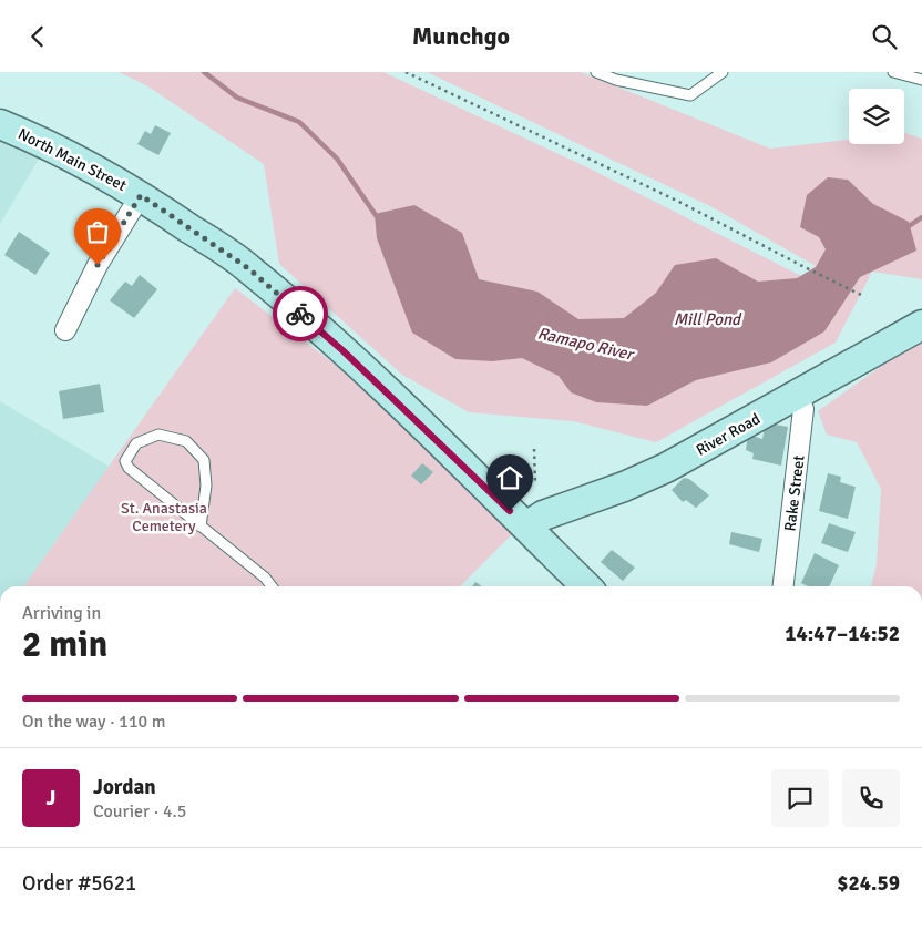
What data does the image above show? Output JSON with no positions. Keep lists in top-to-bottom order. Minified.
{"streets":{"street":["North Main Street","River Road","Rake Street"]},"crossings":[["North Main Street","River Road"],["River Road","Rake Street"]],"water":["Mill Pond","Ramapo River"],"parks":["St. Anastasia Cemetery"],"page":{"header":"Munchgo","heading":["2 min","Arriving in","14:47–14:52"],"panel":["Jordan","Courier · 4.5","Order #5621","$24.59"],"bar":"On the way · 110 m","round":"J"}}
